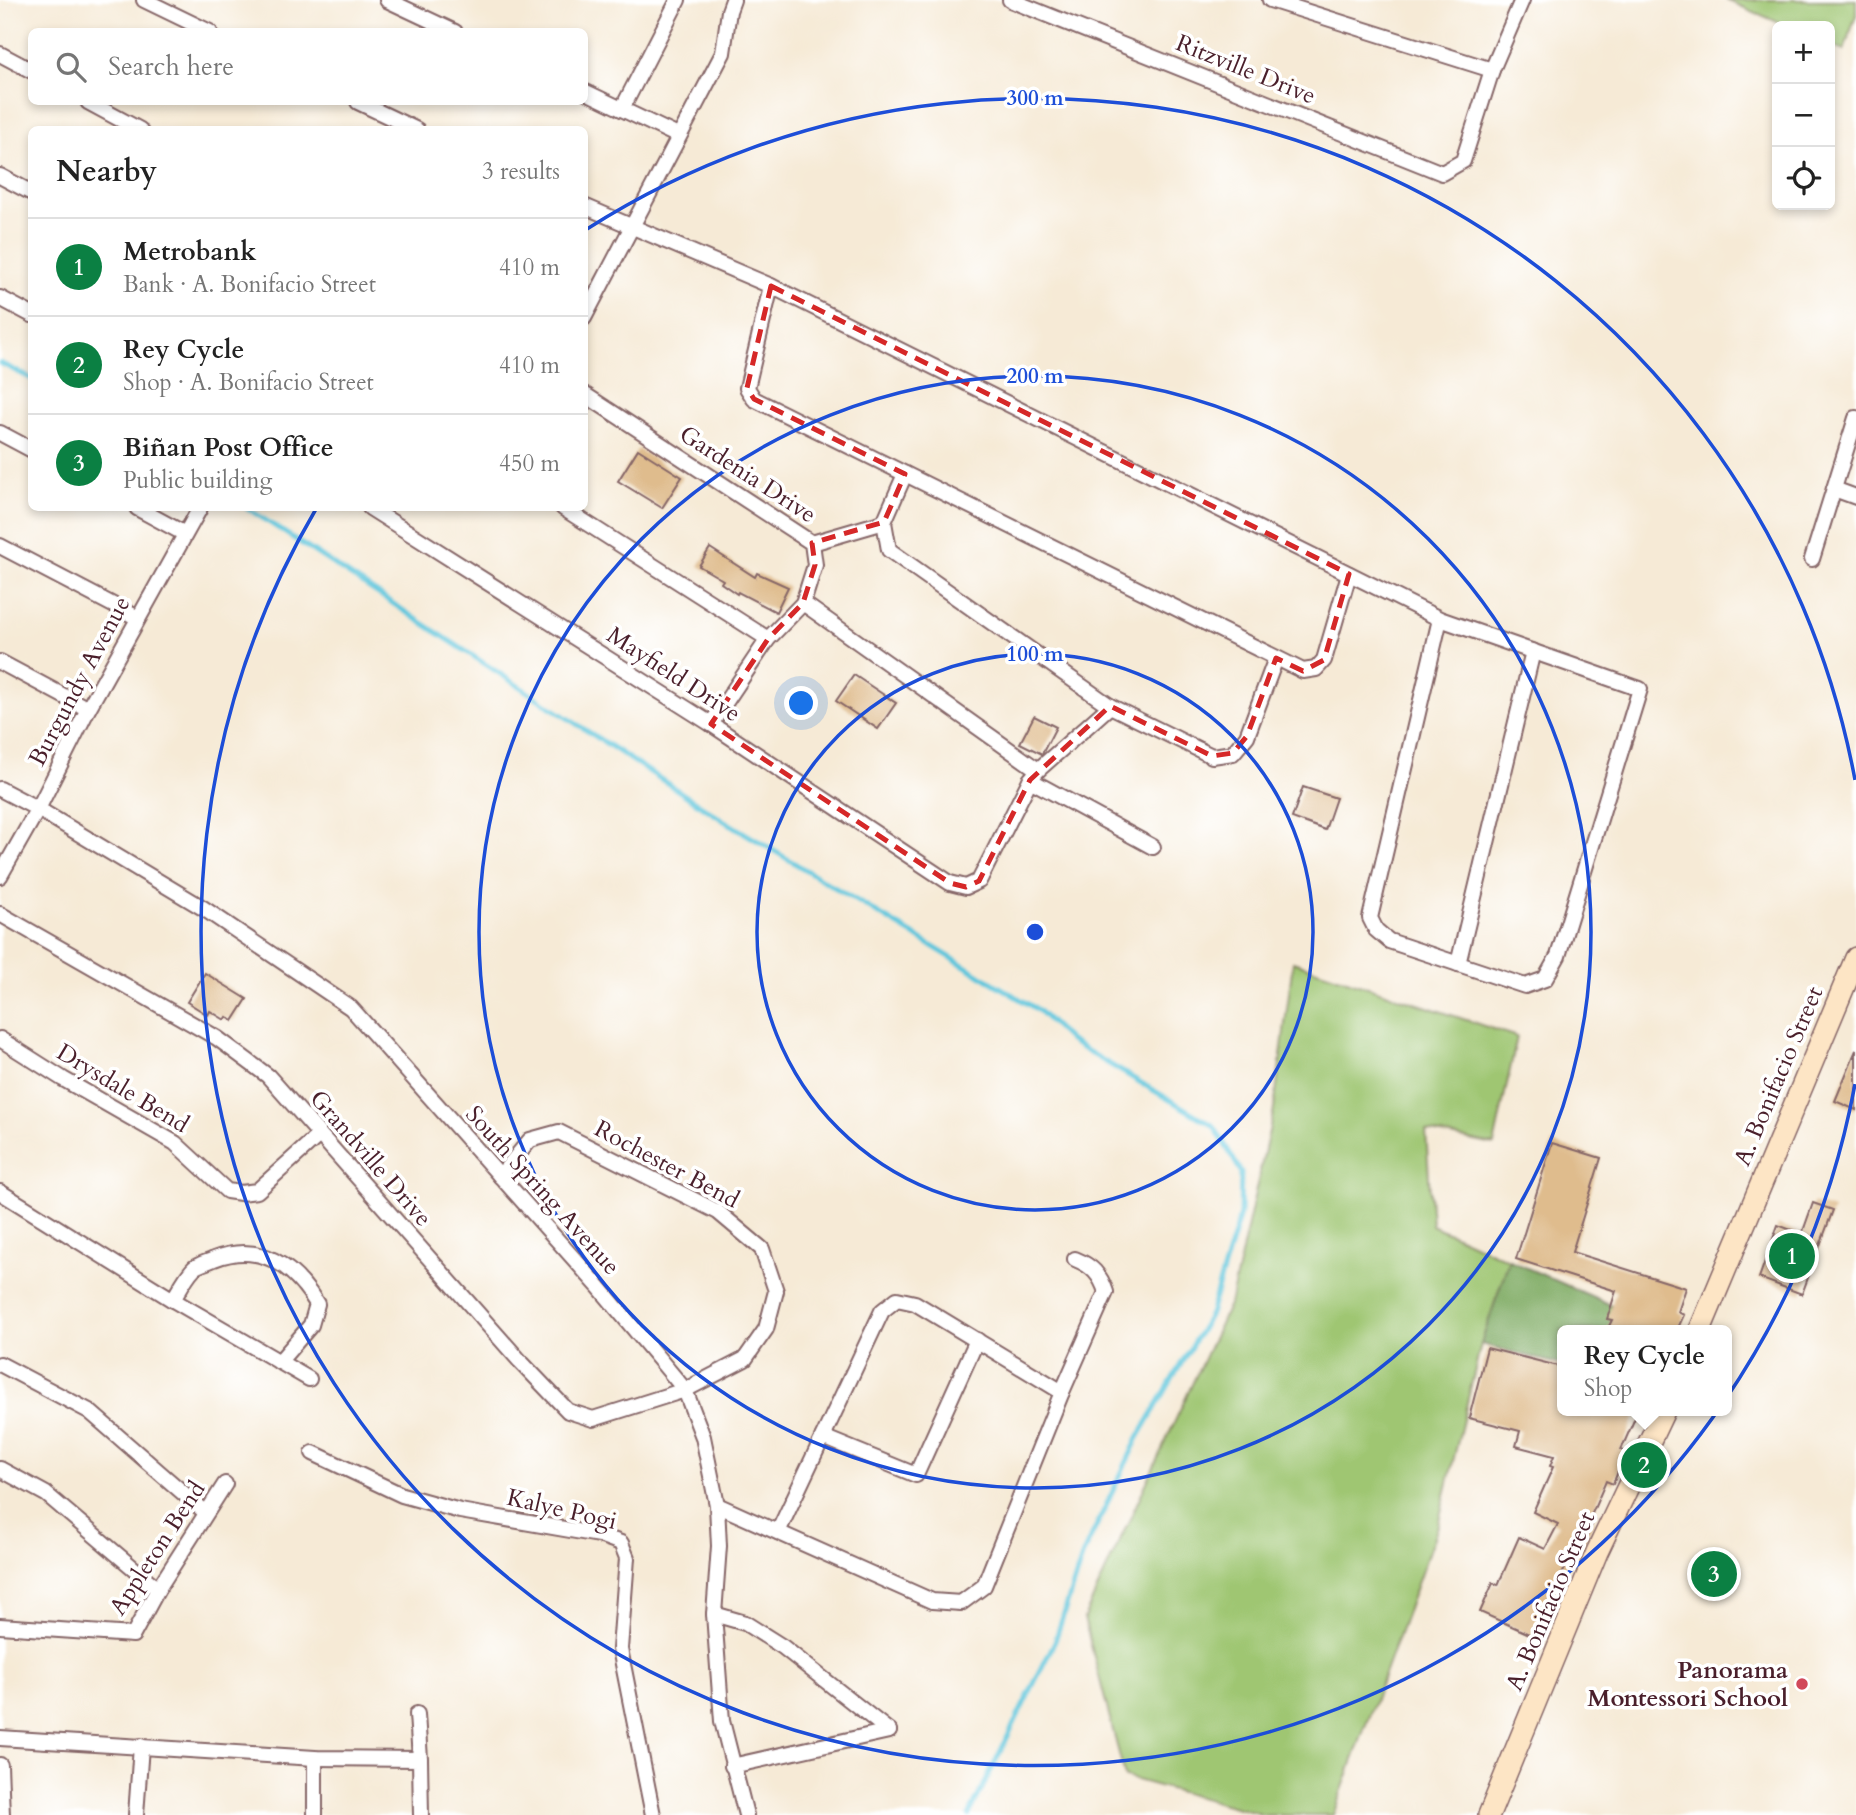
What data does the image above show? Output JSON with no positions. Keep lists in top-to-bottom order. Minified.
{"streets":{"main road":["A. Bonifacio Street"],"street":["Ritzville Drive","Gardenia Drive","Mayfield Drive","Burgundy Avenue","Drysdale Bend","Grandville Drive","Rochester Bend","South Spring Avenue","Kalye Pogi","Appleton Bend"]},"crossings":[["Gardenia Drive","Mayfield Drive"],["Burgundy Avenue","South Spring Avenue"],["Drysdale Bend","Grandville Drive"],["Grandville Drive","Rochester Bend"],["Grandville Drive","South Spring Avenue"],["Rochester Bend","South Spring Avenue"]],"places":["Panorama Montessori School"],"page":{"map_buttons":["+","−"],"search":"Search here","heading":["Nearby","3 results"],"list":[{"mark":"1","name":"Metrobank","note":"Bank · A. Bonifacio Street","value":"410 m"},{"mark":"2","name":"Rey Cycle","note":"Shop · A. Bonifacio Street","value":"410 m"},{"mark":"3","name":"Biñan Post Office","note":"Public building","value":"450 m"}],"pins":["1","2","3"],"popup":["Rey Cycle","Shop"]},"rings":["300 m","200 m","100 m"]}
